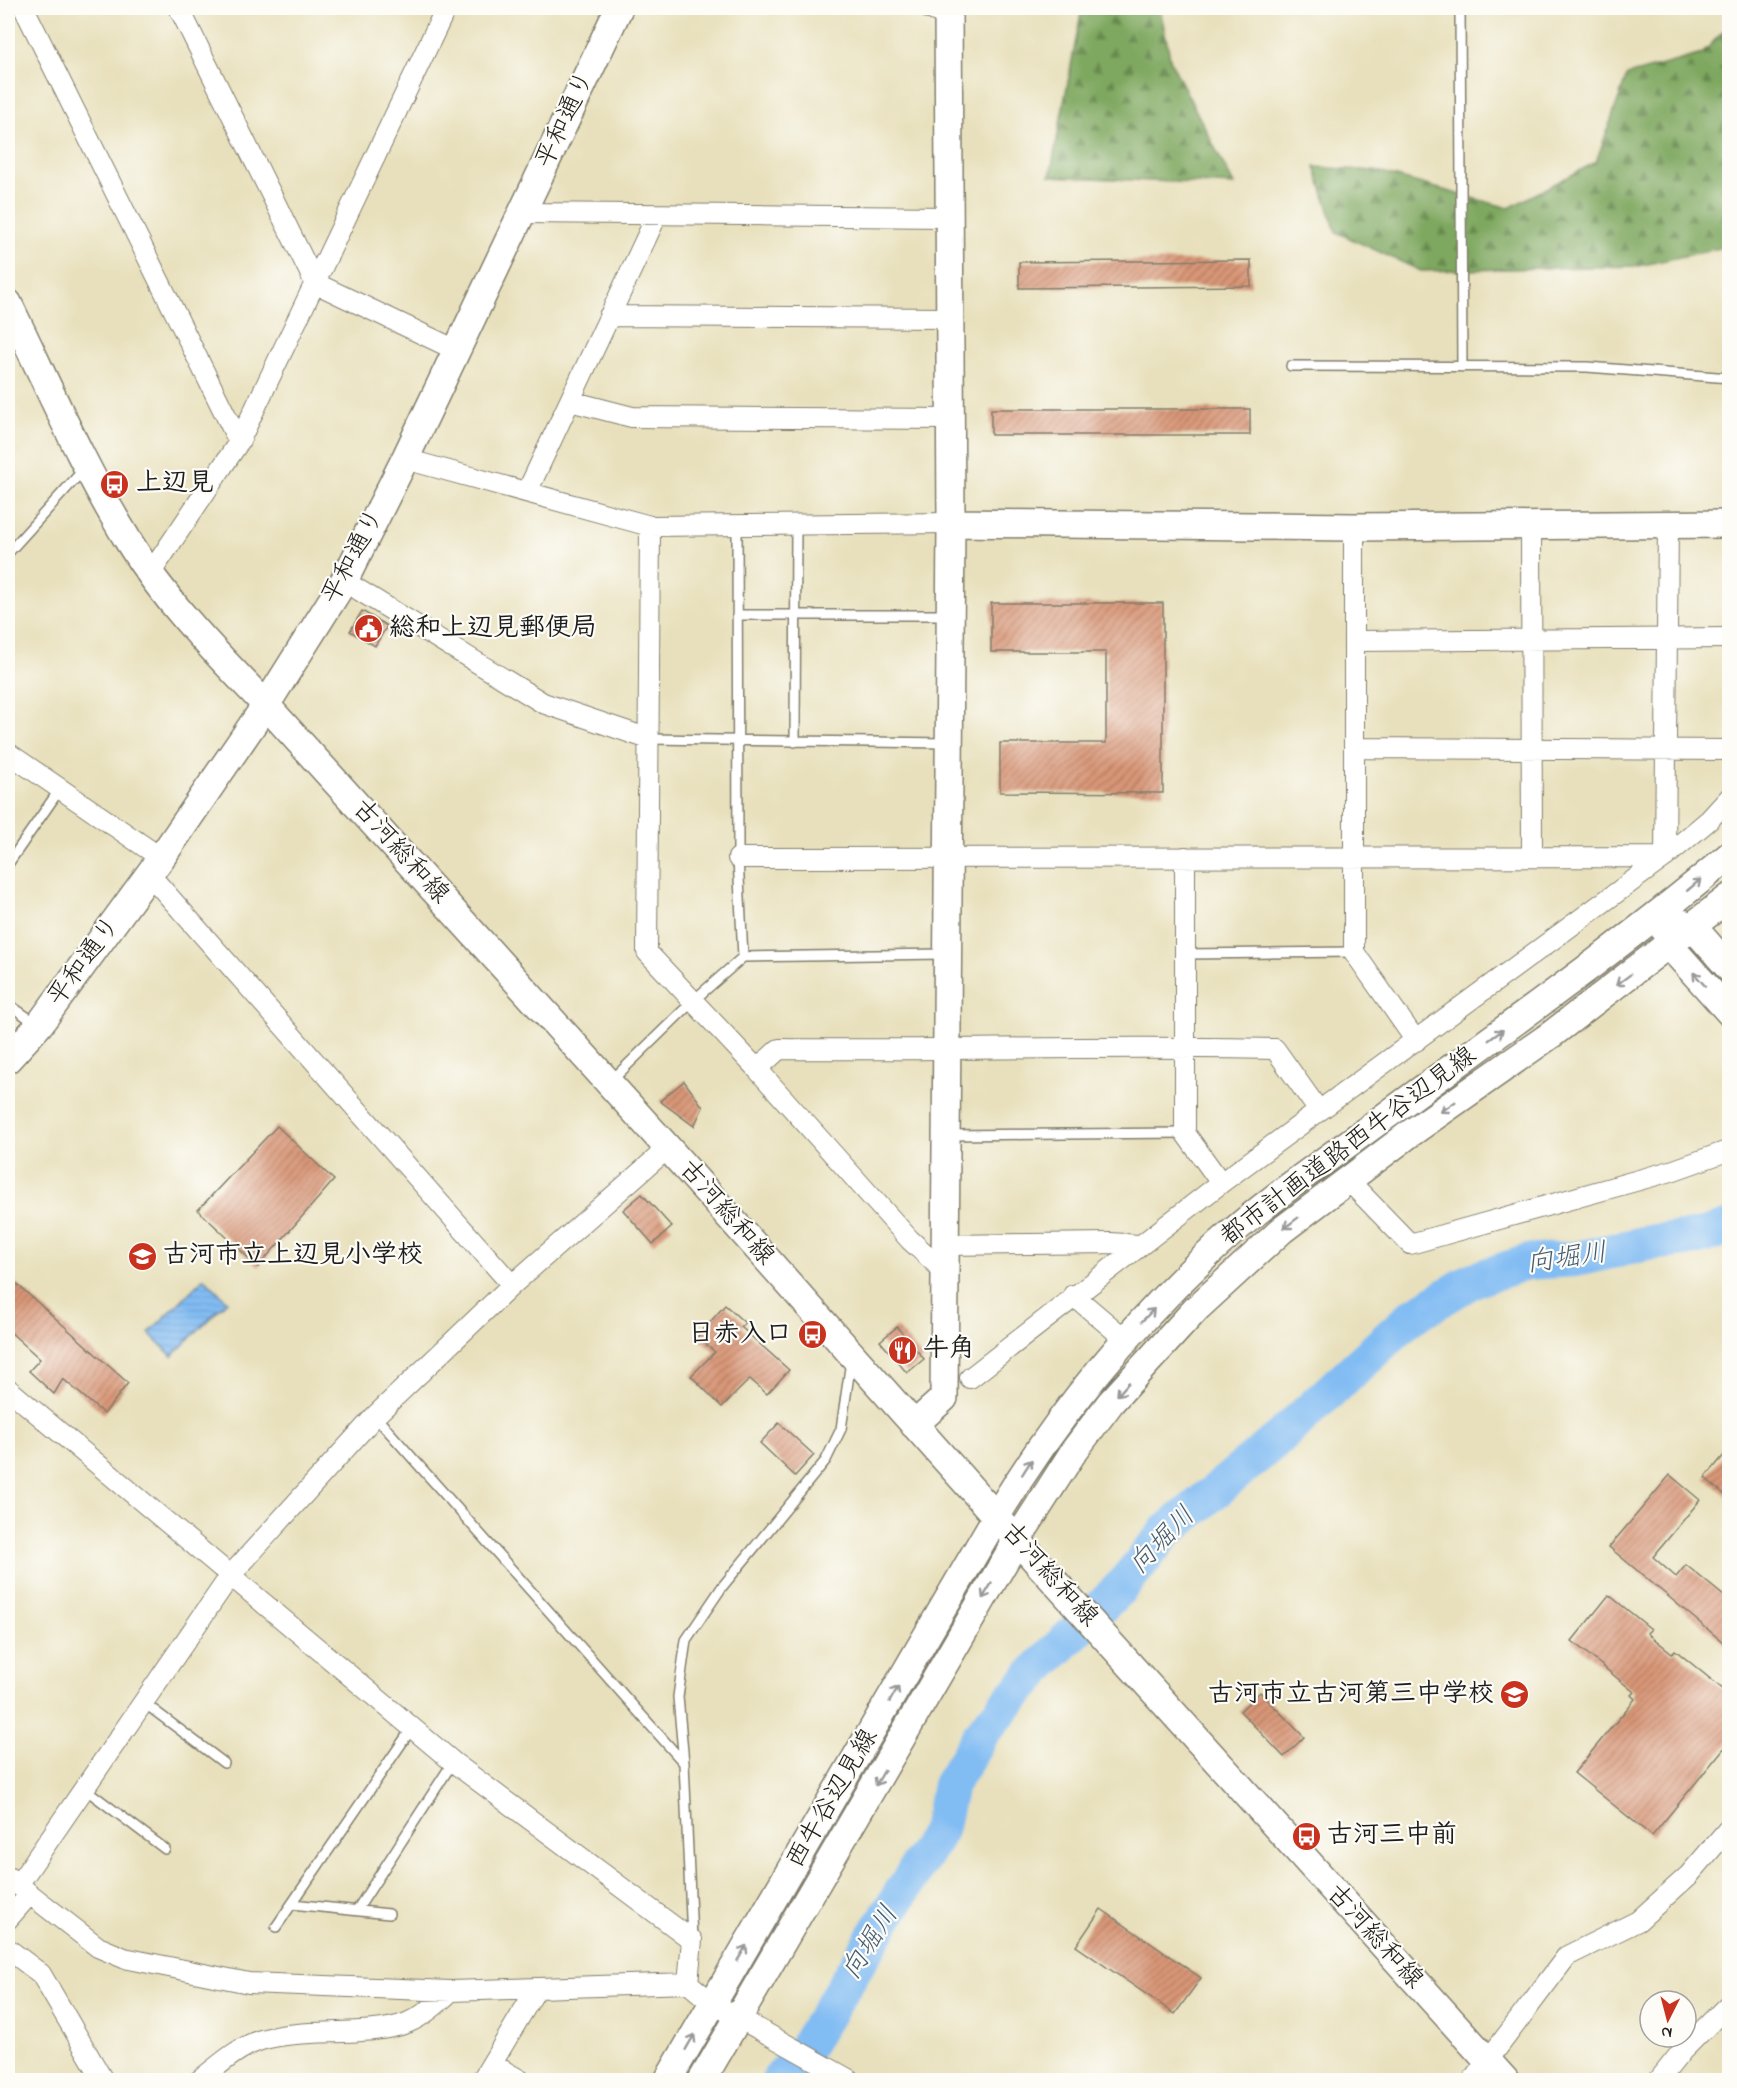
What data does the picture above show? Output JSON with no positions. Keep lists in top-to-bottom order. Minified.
{"streets":{"street":["平和通り","古河総和線","都市計画道路西牛谷辺見線","西牛谷辺見線"]},"crossings":[["平和通り","古河総和線"],["古河総和線","都市計画道路西牛谷辺見線"],["古河総和線","西牛谷辺見線"],["都市計画道路西牛谷辺見線","西牛谷辺見線"]],"water":["向堀川"],"places":{"bus stop":["上辺見","日赤入口","古河三中前"],"public building":["総和上辺見郵便局"],"school or university":["古河市立上辺見小学校","古河市立古河第三中学校"],"restaurant":["牛角"]},"north":"bottom"}
